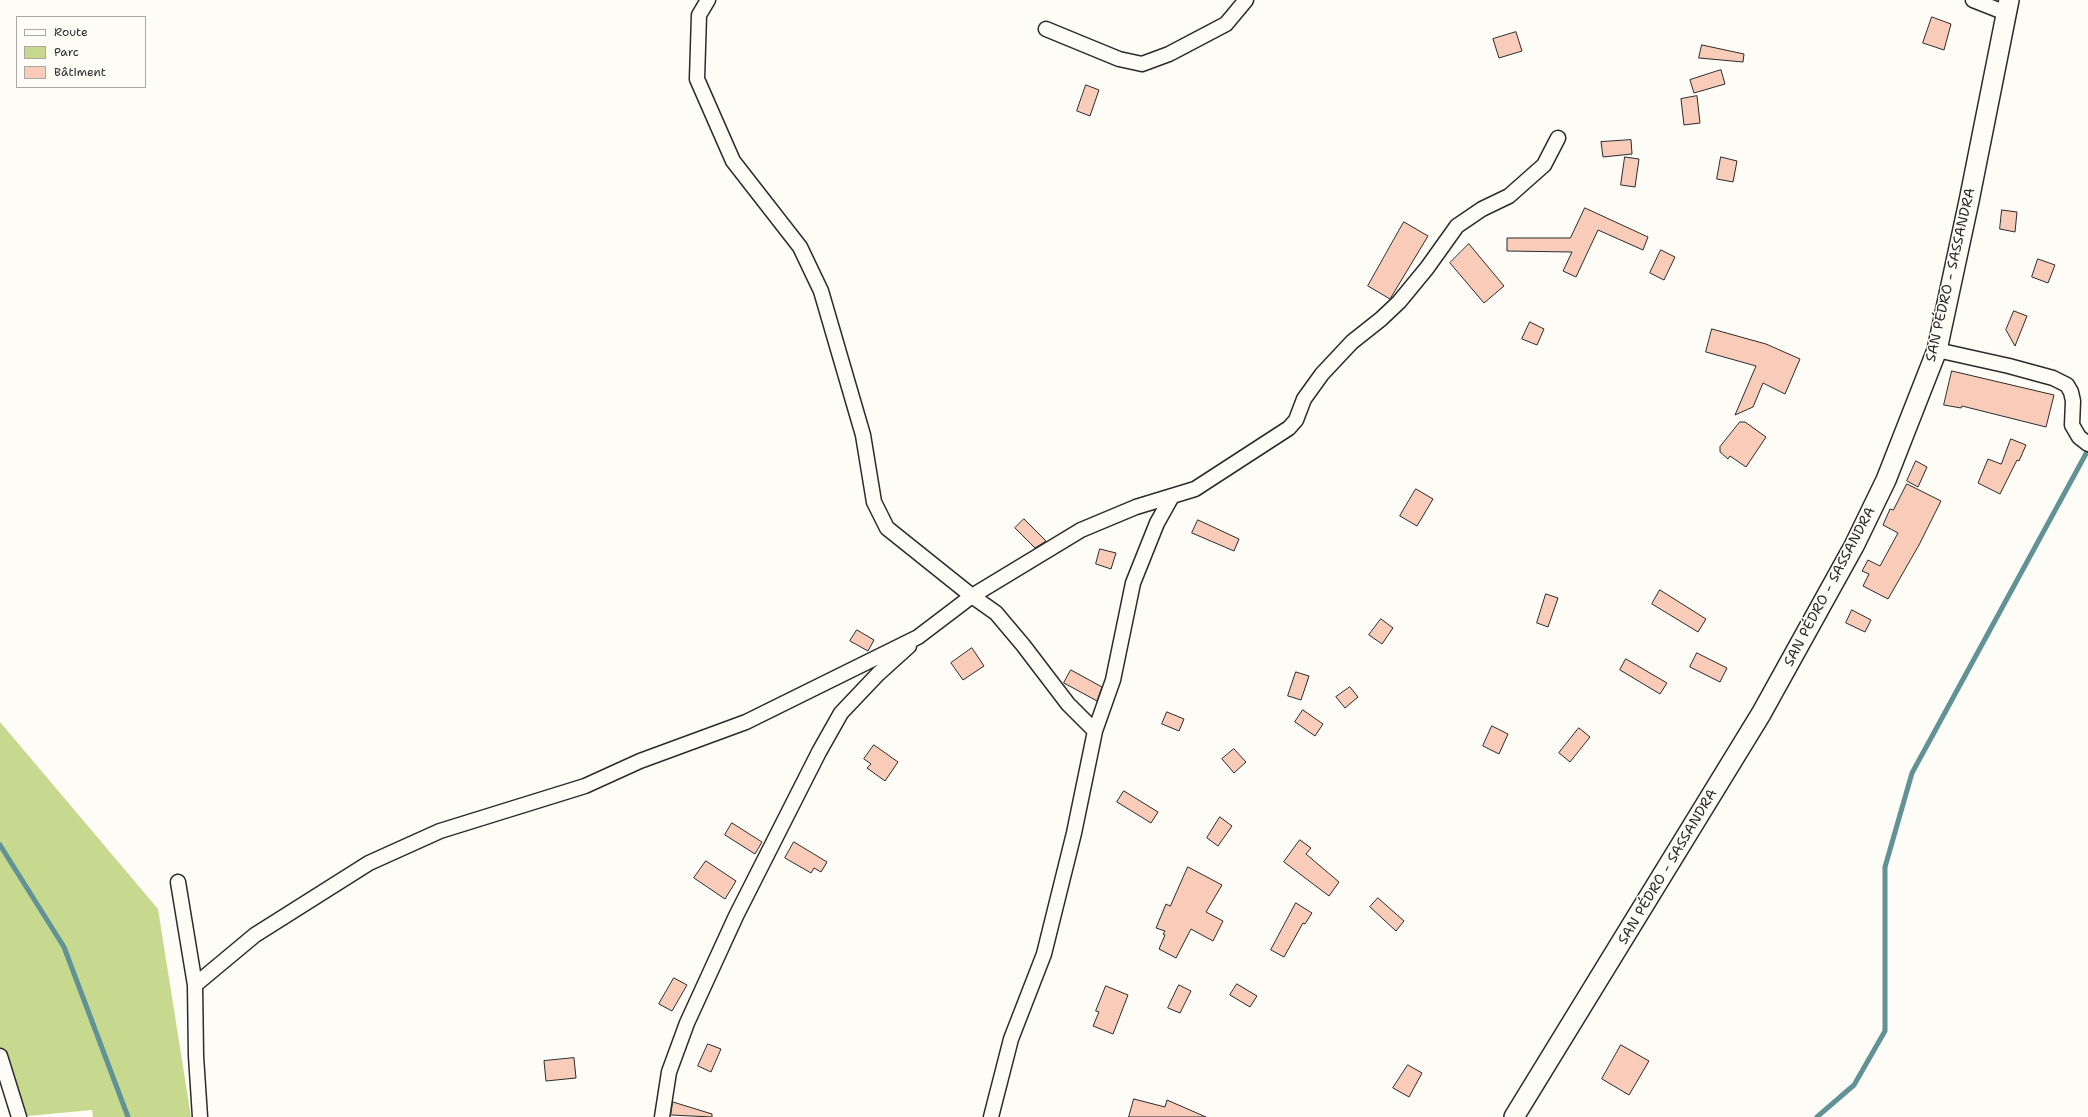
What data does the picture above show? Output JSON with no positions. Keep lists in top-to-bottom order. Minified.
{"streets":{"main road":["SAN PÉDRO - SASSANDRA"]},"legend":["Route","Parc","Bâtiment"]}
